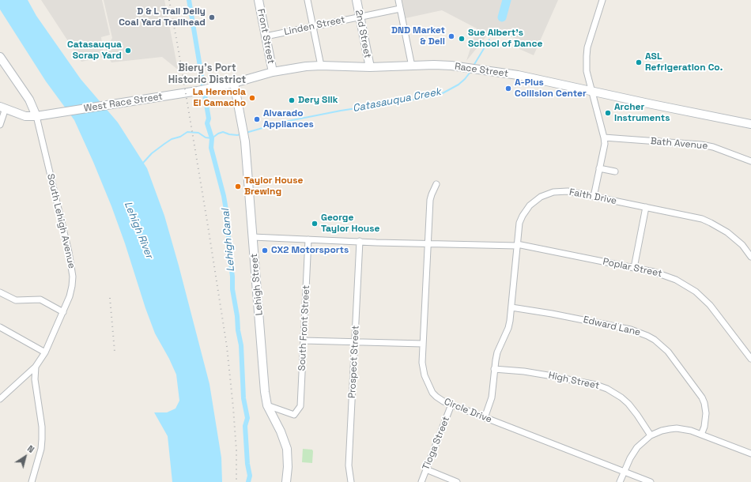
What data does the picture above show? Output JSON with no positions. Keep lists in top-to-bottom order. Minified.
{"streets":{"main road":["2nd Street","Front Street","Race Street","West Race Street","South Lehigh Avenue","Lehigh Street"],"street":["Linden Street","Bath Avenue","Faith Drive","Poplar Street","Edward Lane","South Front Street","Prospect Street","High Street","Circle Drive","Tioga Street"]},"crossings":[["Linden Street","2nd Street"],["Linden Street","Front Street"],["2nd Street","Race Street"],["Front Street","Race Street"],["Race Street","West Race Street"],["Race Street","Lehigh Street"],["West Race Street","South Lehigh Avenue"],["Faith Drive","Poplar Street"],["Faith Drive","Edward Lane"],["Faith Drive","High Street"],["Faith Drive","Circle Drive"],["Poplar Street","Lehigh Street"],["Poplar Street","South Front Street"],["Poplar Street","Prospect Street"],["Poplar Street","Circle Drive"],["Lehigh Street","South Front Street"],["Circle Drive","Tioga Street"]],"districts":["Biery's Port Historic District"],"water":["Catasauqua Creek","Lehigh River","Lehigh Canal"],"places":["D & L Trail Deily Coal Yard Trailhead","DND Market & Deli","Sue Albert's School of Dance","Catasauqua Scrap Yard","ASL Refrigeration Co.","A-Plus Collision Center","La Herencia El Camacho","Dery Silk","Archer Instruments","Alvarado Appliances","Taylor House Brewing","George Taylor House","CX2 Motorsports"],"north":"top right"}
